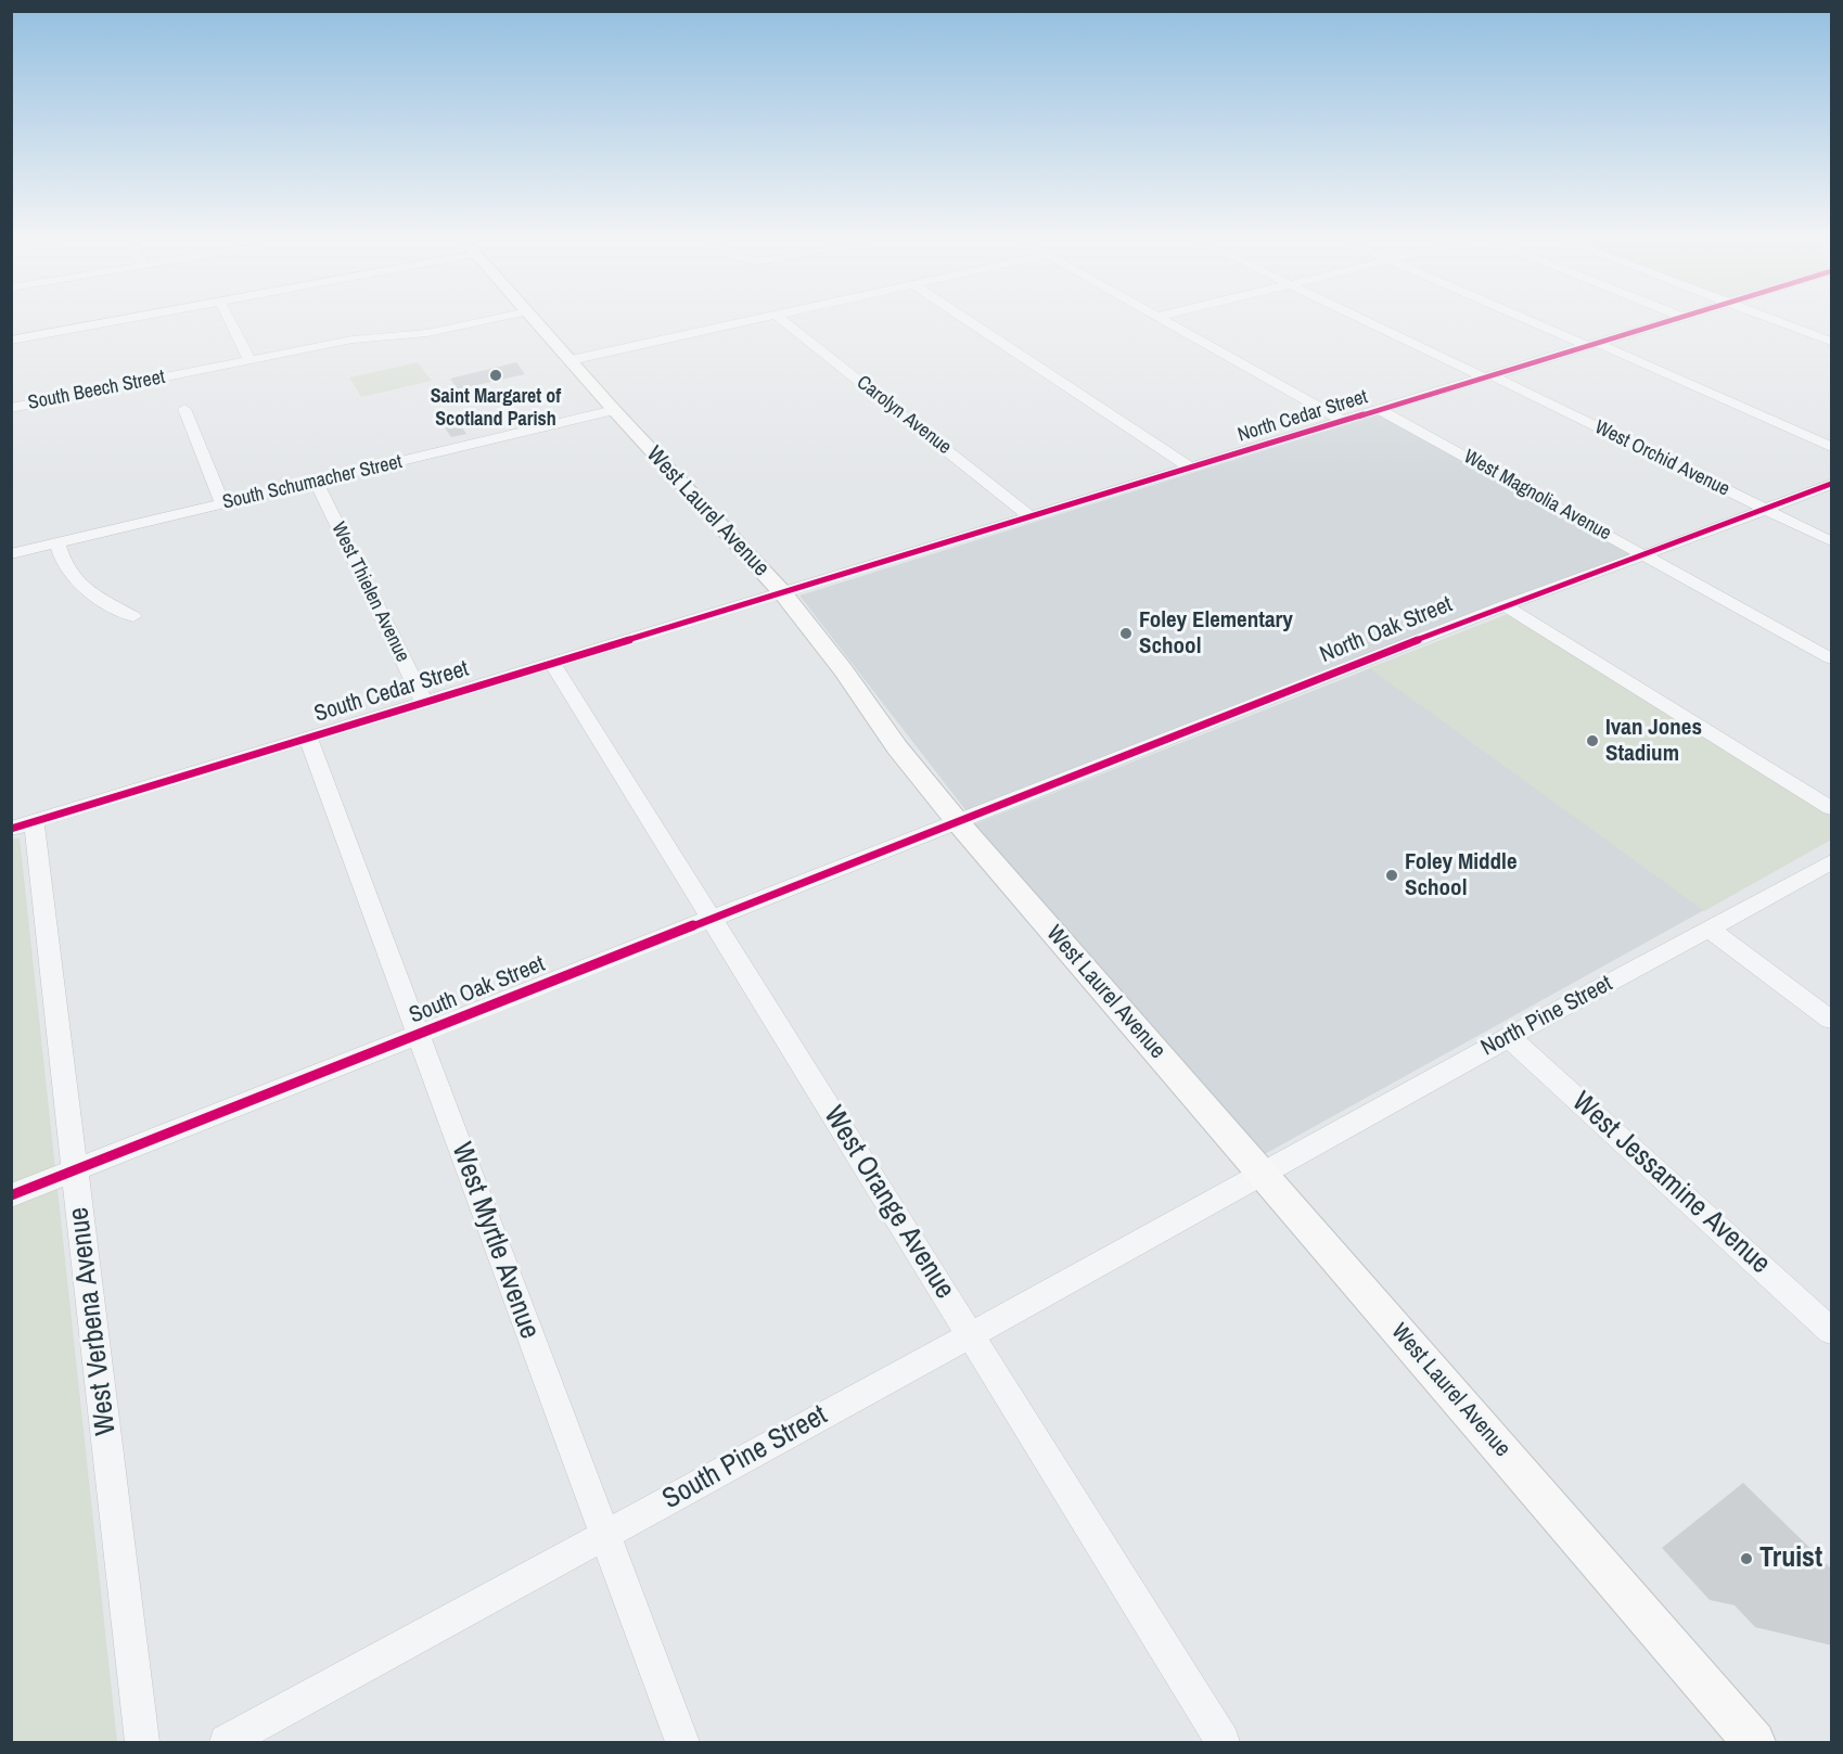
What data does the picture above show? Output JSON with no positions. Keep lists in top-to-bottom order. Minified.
{"streets":{"main road":["West Laurel Avenue"],"street":["South Beech Street","Carolyn Avenue","North Cedar Street","West Orchid Avenue","South Schumacher Street","West Magnolia Avenue","West Thielen Avenue","North Oak Street","South Cedar Street","South Oak Street","North Pine Street","West Jessamine Avenue","West Orange Avenue","West Myrtle Avenue","West Verbena Avenue","South Pine Street"]},"crossings":[["Carolyn Avenue","North Cedar Street"],["North Cedar Street","West Orchid Avenue"],["North Cedar Street","West Magnolia Avenue"],["North Cedar Street","West Laurel Avenue"],["North Cedar Street","South Cedar Street"],["West Orchid Avenue","North Oak Street"],["South Schumacher Street","West Laurel Avenue"],["South Schumacher Street","West Thielen Avenue"],["West Magnolia Avenue","North Oak Street"],["West Laurel Avenue","North Oak Street"],["West Laurel Avenue","South Cedar Street"],["West Laurel Avenue","South Oak Street"],["West Laurel Avenue","North Pine Street"],["West Laurel Avenue","South Pine Street"],["West Thielen Avenue","South Cedar Street"],["North Oak Street","South Oak Street"],["South Cedar Street","West Orange Avenue"],["South Cedar Street","West Myrtle Avenue"],["South Cedar Street","West Verbena Avenue"],["South Oak Street","West Orange Avenue"],["South Oak Street","West Myrtle Avenue"],["South Oak Street","West Verbena Avenue"],["North Pine Street","West Jessamine Avenue"],["North Pine Street","South Pine Street"],["West Orange Avenue","South Pine Street"],["West Myrtle Avenue","South Pine Street"]],"places":["Saint Margaret of Scotland Parish","Foley Elementary School","Ivan Jones Stadium","Foley Middle School","Truist"]}
